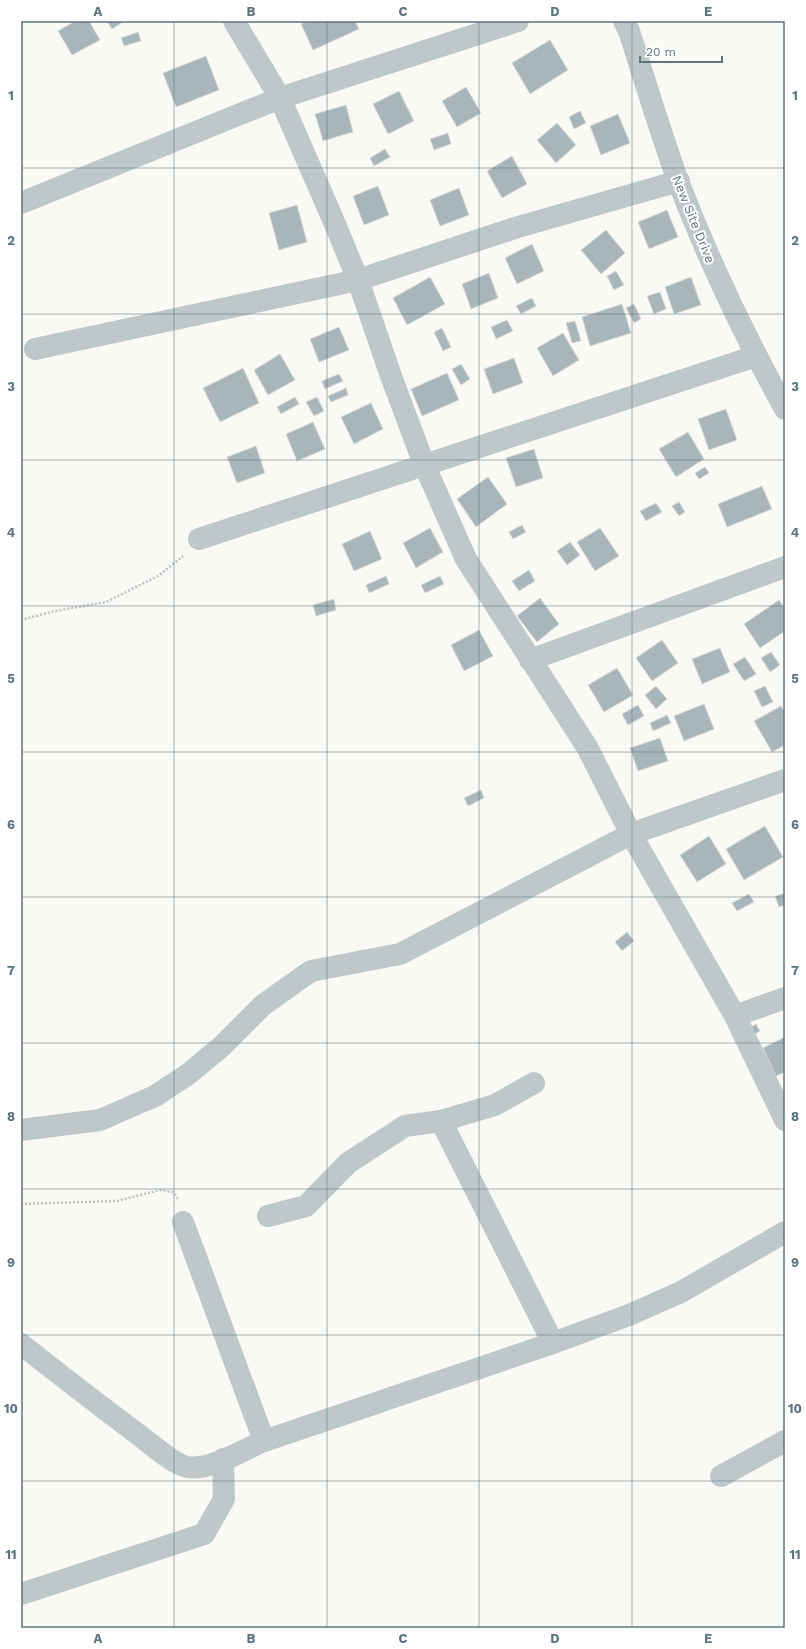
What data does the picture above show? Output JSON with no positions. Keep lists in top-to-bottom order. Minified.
{"streets":{"street":["New Site Drive"]},"scale_bar":"20 m","grid":{"columns":["A","B","C","D","E"],"rows":["1","2","3","4","5","6","7","8","9","10","11"]}}
